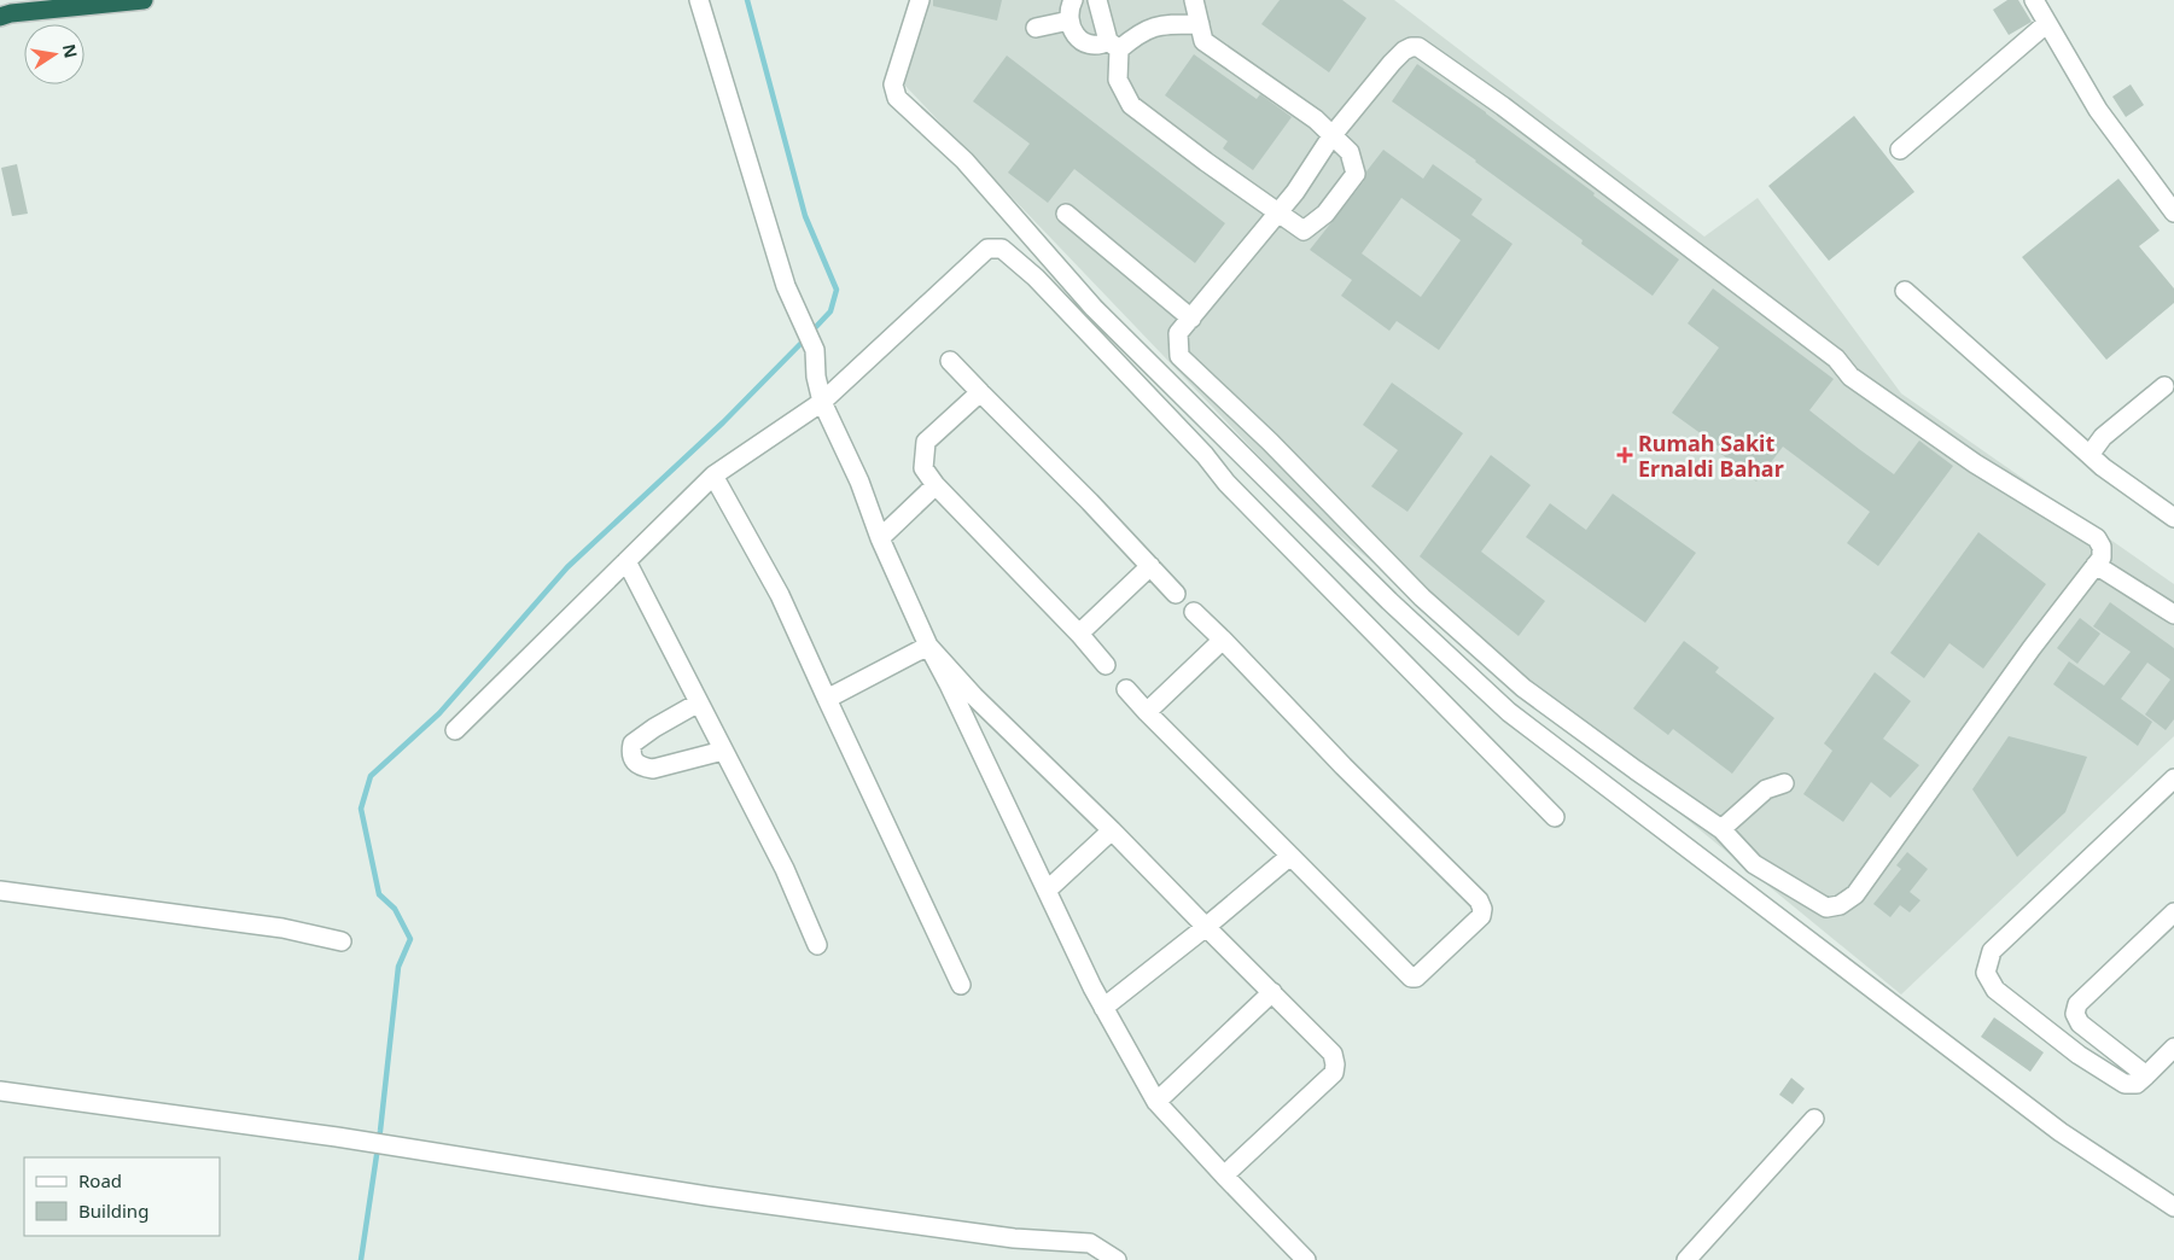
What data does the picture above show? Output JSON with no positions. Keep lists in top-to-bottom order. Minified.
{"places":{"health":["Rumah Sakit Ernaldi Bahar"]},"legend":["Road","Building"],"north":"right"}
